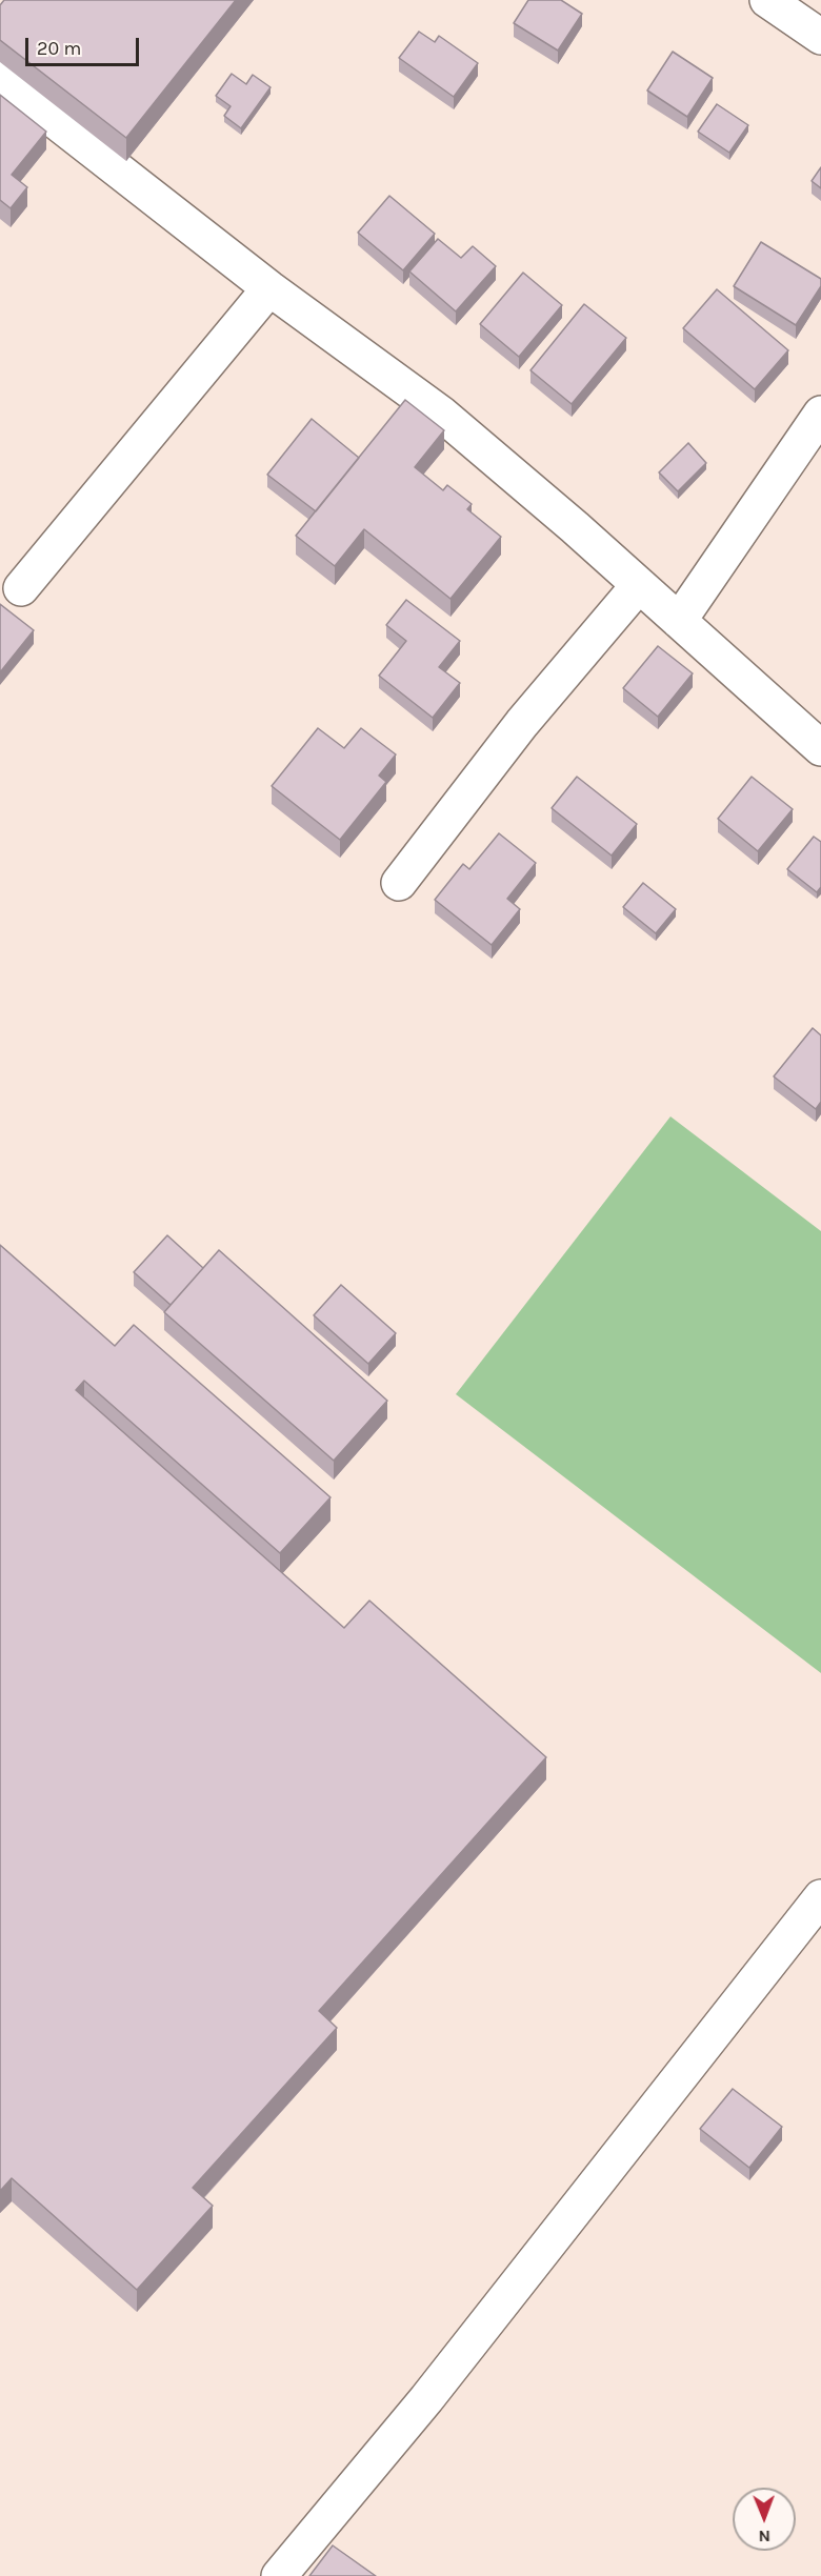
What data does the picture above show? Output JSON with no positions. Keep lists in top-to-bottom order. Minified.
{"scale_bar":"20 m","north":"bottom"}
